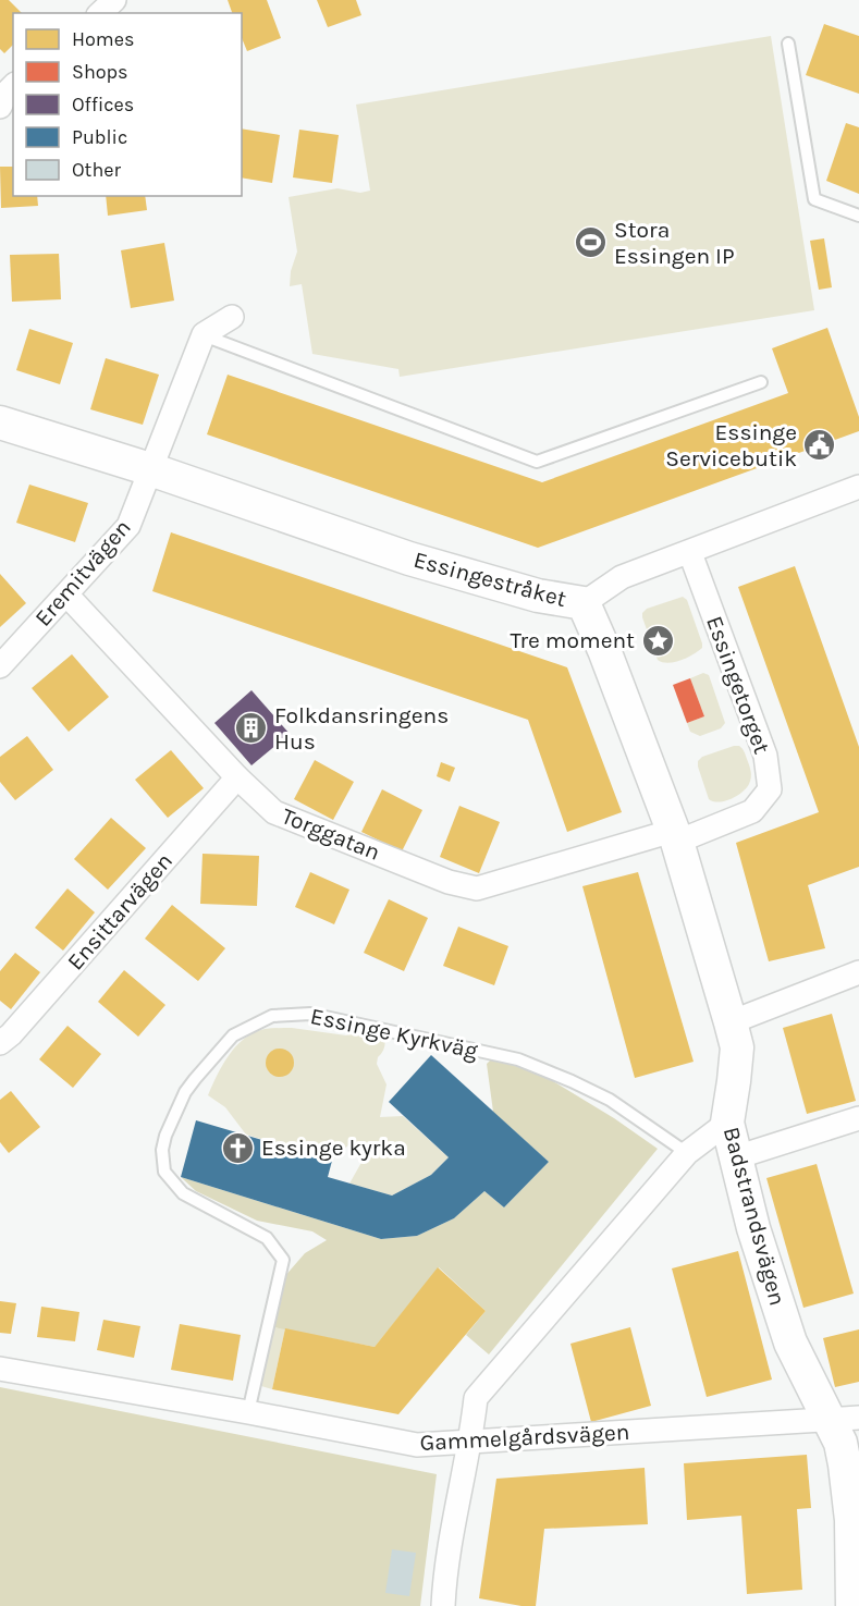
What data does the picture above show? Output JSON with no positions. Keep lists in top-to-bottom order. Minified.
{"streets":{"street":["Eremitvägen","Essingestråket","Essingetorget","Torggatan","Ensittarvägen","Badstrandsvägen","Gammelgårdsvägen"],"lane":["Essinge Kyrkväg"]},"crossings":[["Eremitvägen","Essingestråket"],["Eremitvägen","Torggatan"],["Essingestråket","Essingetorget"],["Essingestråket","Badstrandsvägen"],["Essingetorget","Torggatan"],["Essingetorget","Badstrandsvägen"],["Torggatan","Ensittarvägen"],["Torggatan","Badstrandsvägen"],["Essinge Kyrkväg","Gammelgårdsvägen"],["Badstrandsvägen","Gammelgårdsvägen"]],"places":{"sports":["Stora Essingen IP"],"public building":["Essinge Servicebutik"],"place":["Tre moment"],"building":["Folkdansringens Hus"],"church":["Essinge kyrka"]},"legend":["Homes","Shops","Offices","Public","Other"]}
